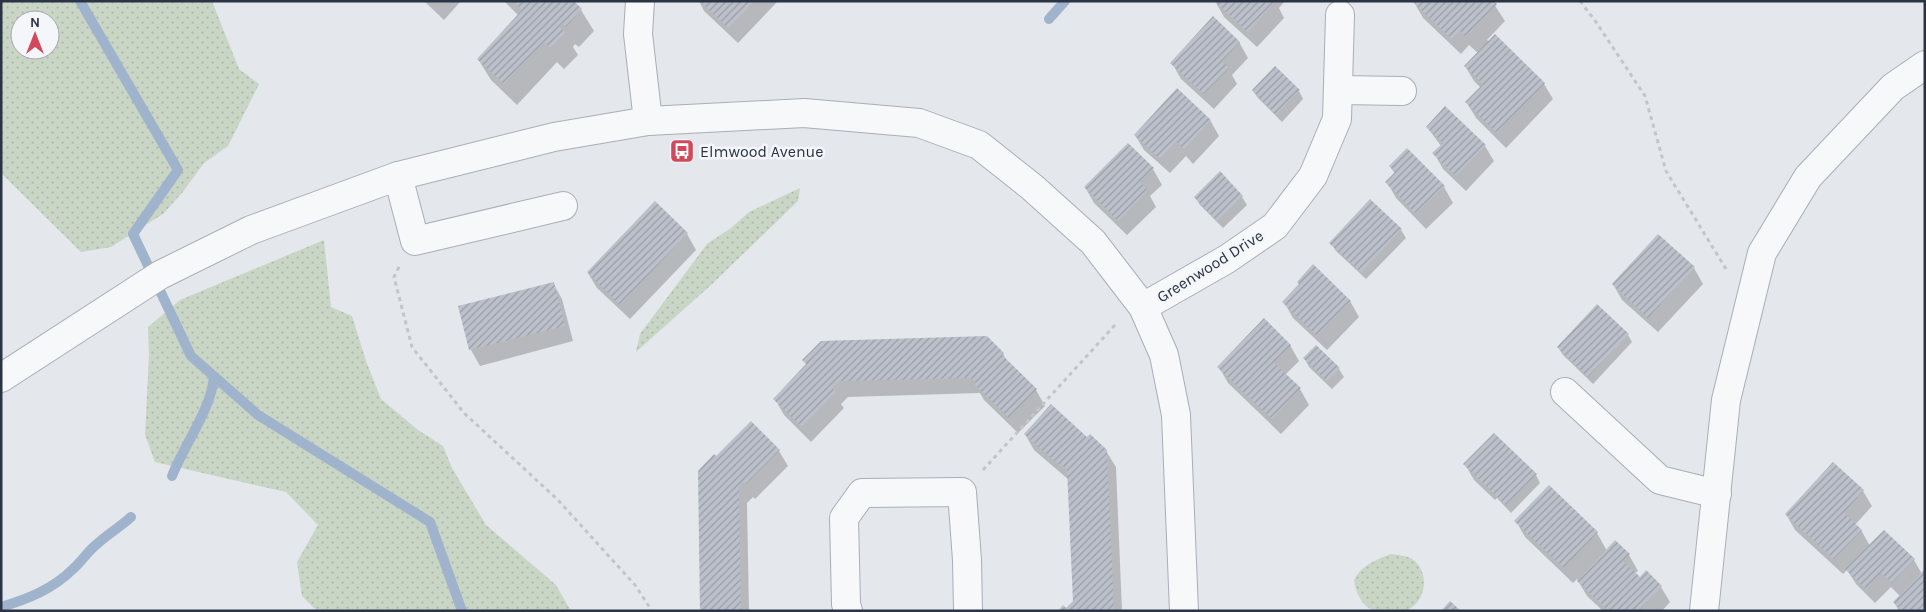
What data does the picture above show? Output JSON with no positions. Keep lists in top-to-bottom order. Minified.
{"streets":{"street":["Greenwood Drive"]},"places":{"bus stop":["Elmwood Avenue"]},"north":"top"}
